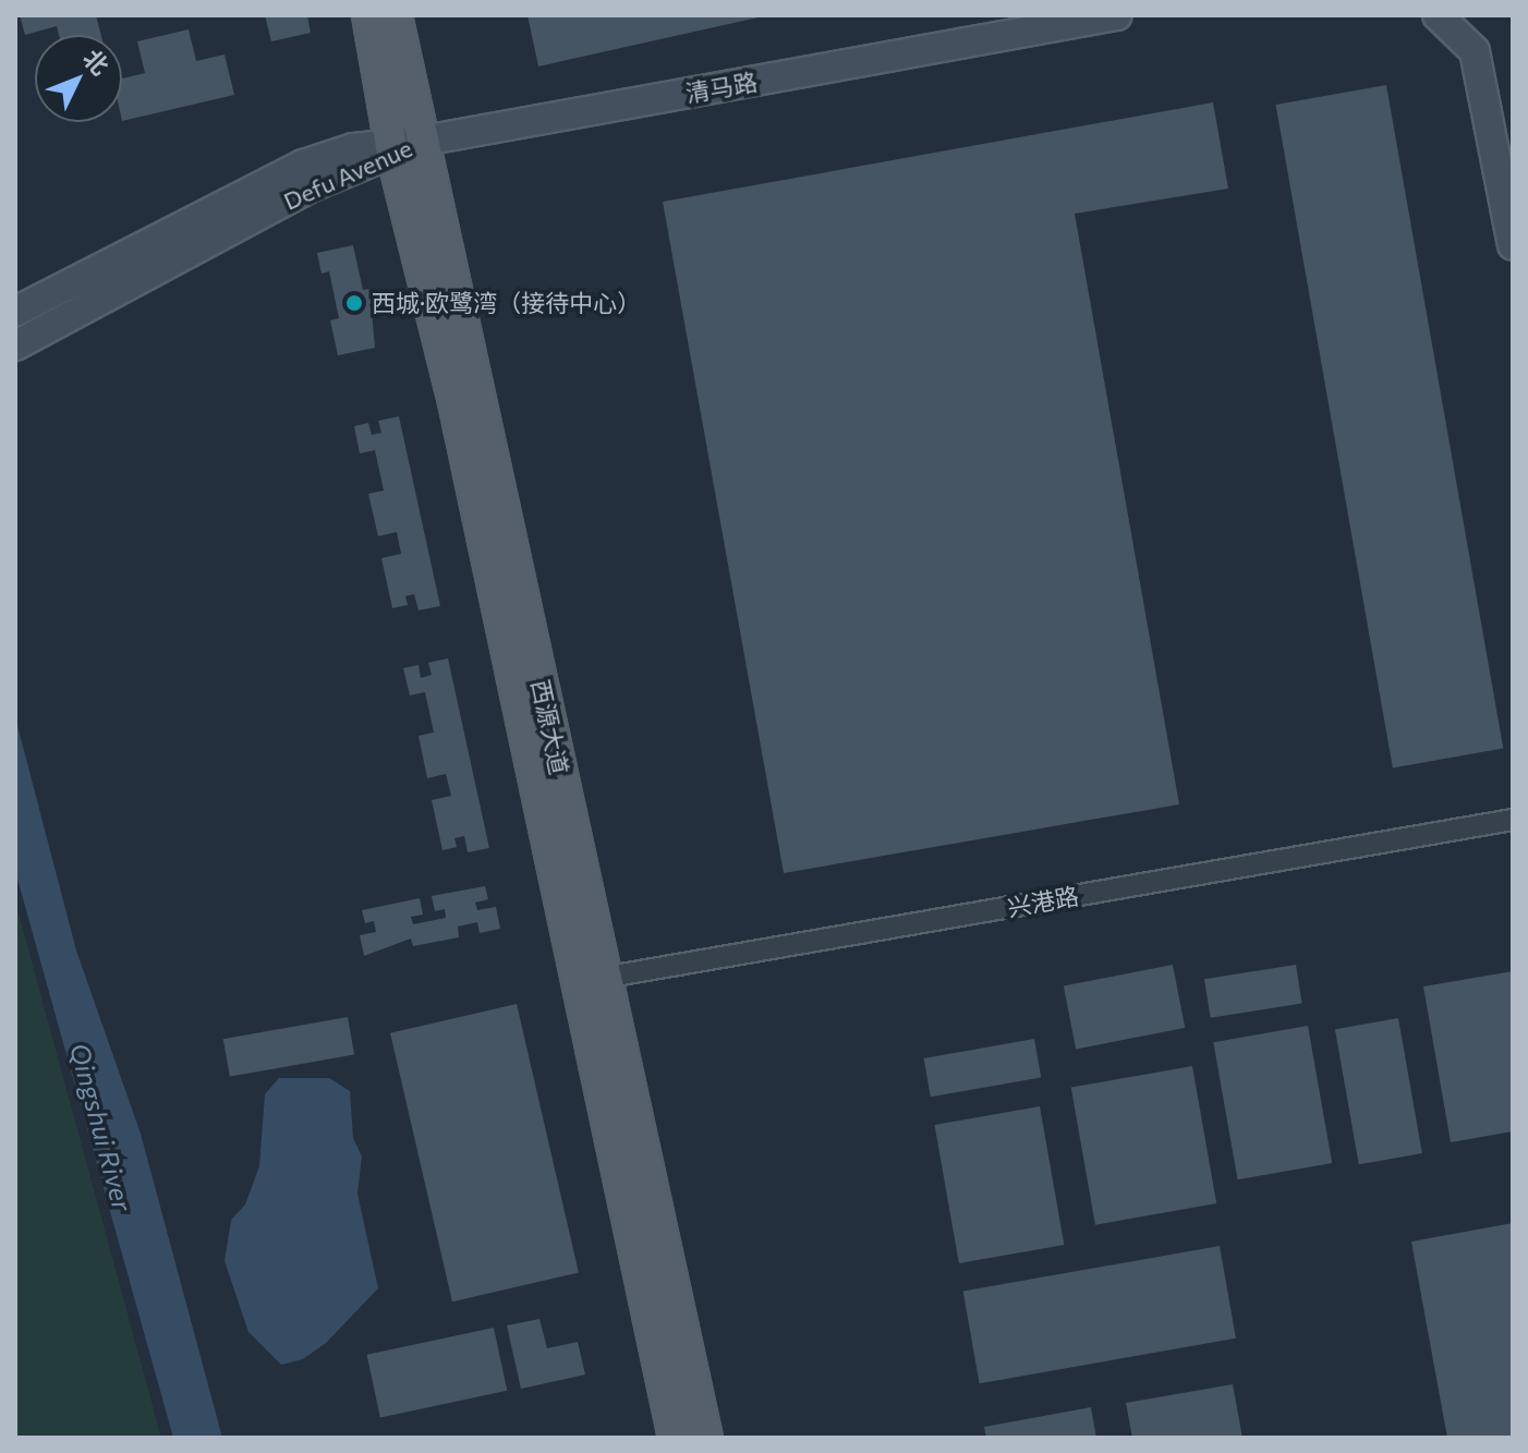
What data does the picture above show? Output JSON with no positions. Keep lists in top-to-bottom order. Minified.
{"streets":{"main road":["西源大道"],"street":["清马路","Defu Avenue","兴港路"]},"crossings":[["清马路","Defu Avenue"],["清马路","西源大道"],["Defu Avenue","西源大道"],["西源大道","兴港路"]],"water":["Qingshui River"],"places":["西城·欧鹭湾（接待中心）"],"north":"top right"}
